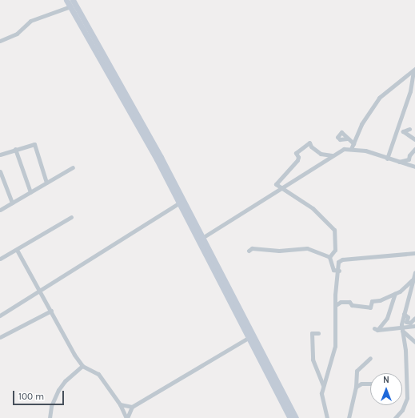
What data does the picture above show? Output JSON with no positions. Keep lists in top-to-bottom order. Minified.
{"scale_bar":"100 m","north":"top"}
